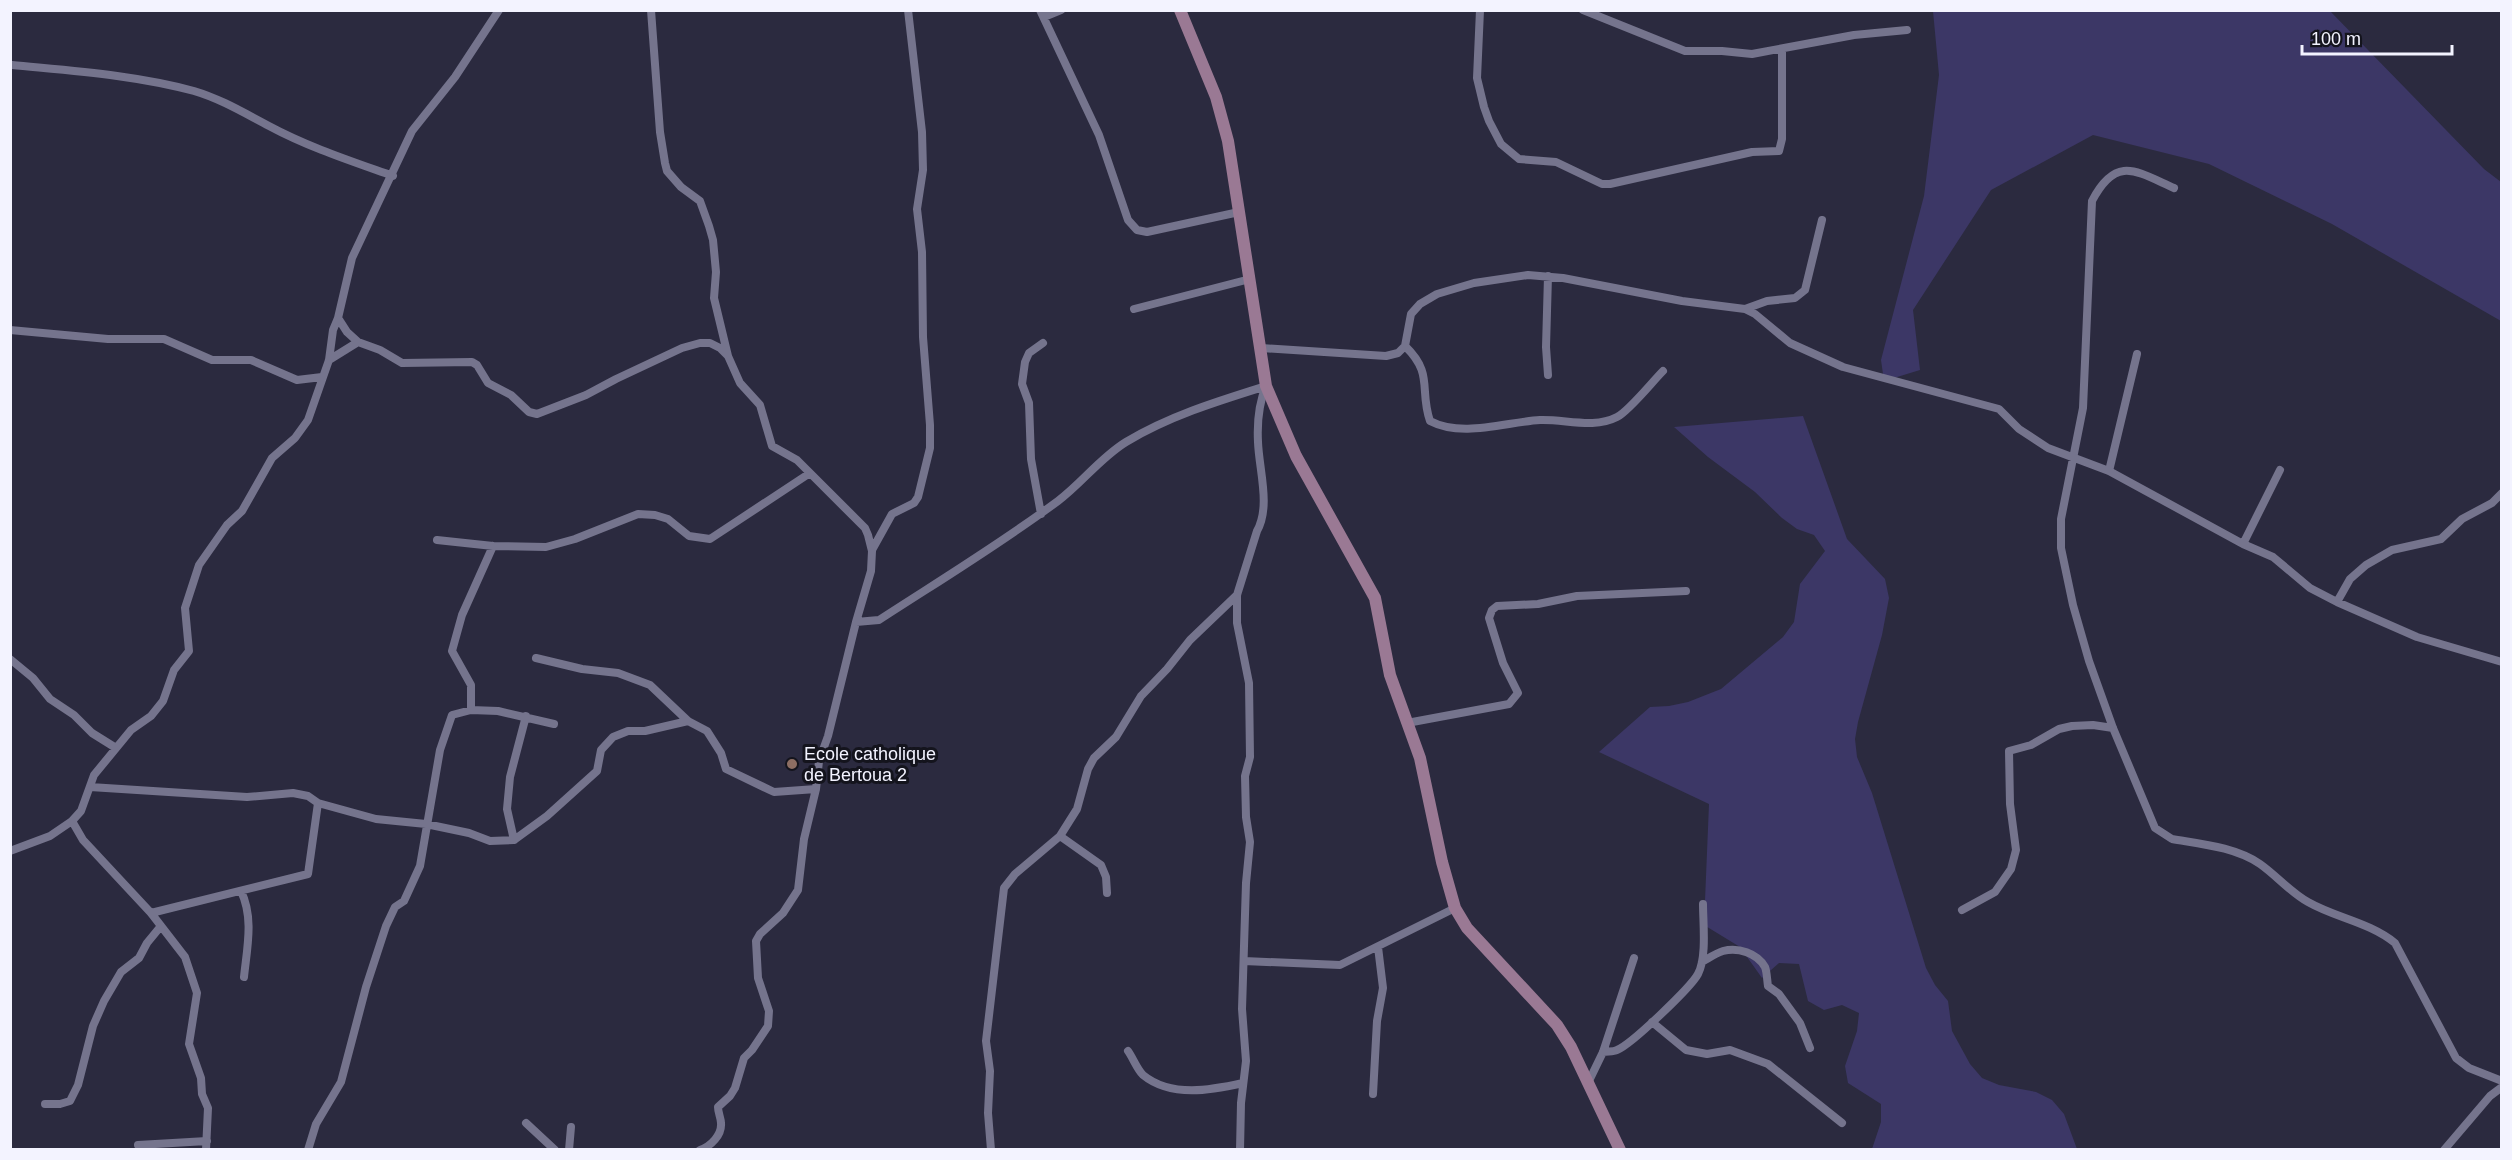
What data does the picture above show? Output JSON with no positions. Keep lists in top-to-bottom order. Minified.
{"places":["Ecole catholique de Bertoua 2"],"scale_bar":"100 m"}
